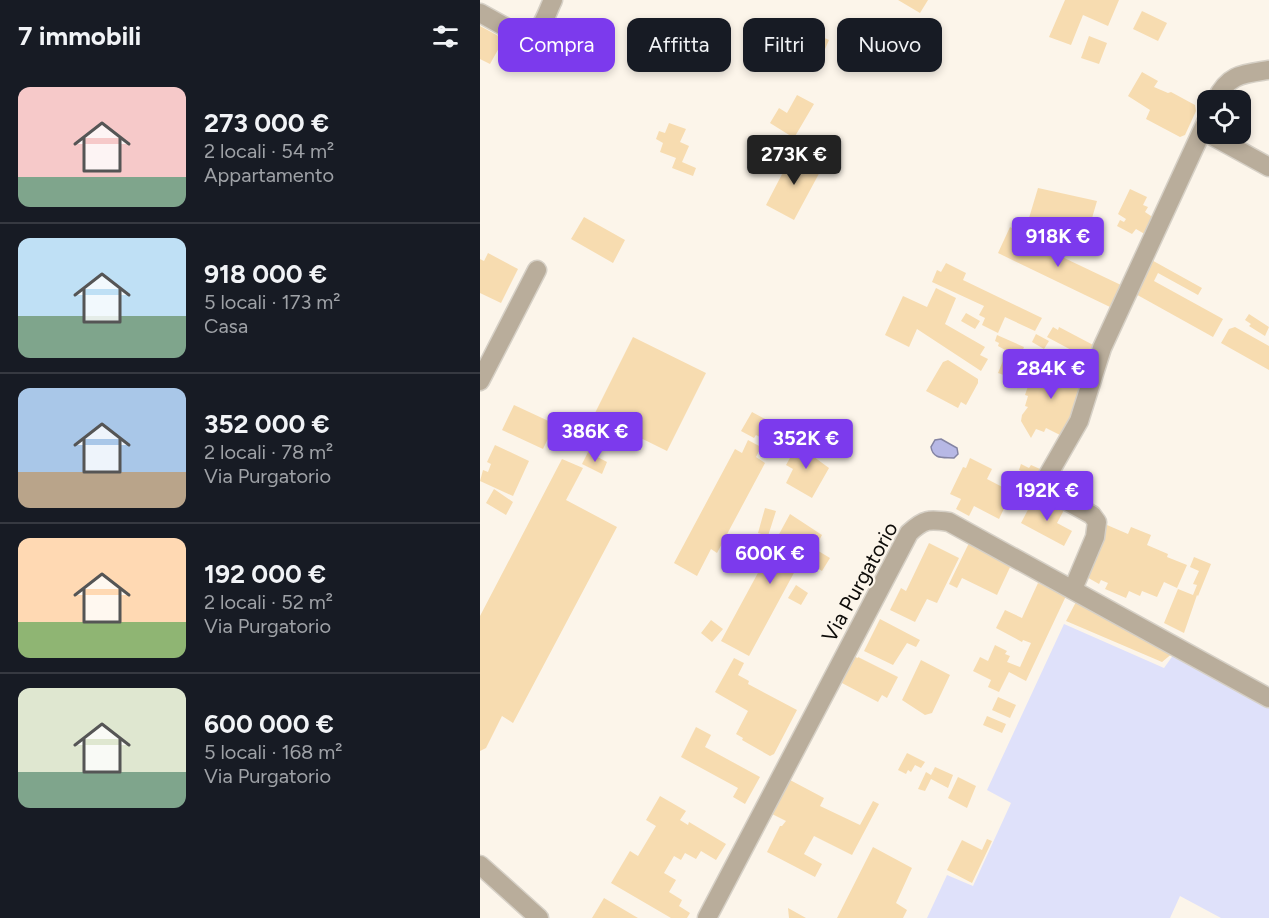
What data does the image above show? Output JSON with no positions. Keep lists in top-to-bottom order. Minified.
{"streets":{"street":["Via Purgatorio"]},"page":{"heading":"7 immobili","chip":["Compra","Affitta","Filtri","Nuovo"],"list":[{"name":"273 000 €","note":"2 locali · 54 m² · Appartamento"},{"name":"918 000 €","note":"5 locali · 173 m² · Casa"},{"name":"352 000 €","note":"2 locali · 78 m² · Via Purgatorio"},{"name":"192 000 €","note":"2 locali · 52 m² · Via Purgatorio"},{"name":"600 000 €","note":"5 locali · 168 m² · Via Purgatorio"}],"price":["273K €","918K €","284K €","386K €","352K €","192K €","600K €"]}}
